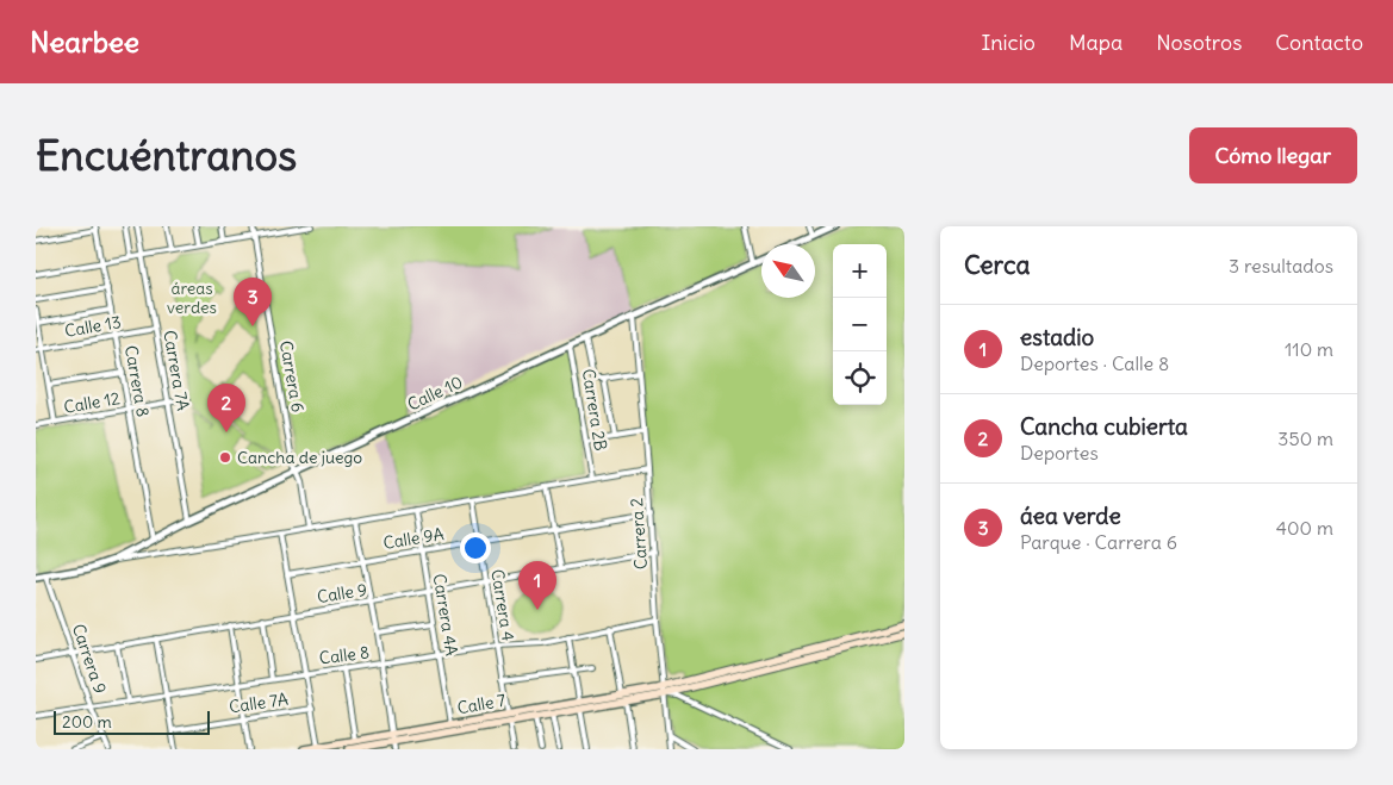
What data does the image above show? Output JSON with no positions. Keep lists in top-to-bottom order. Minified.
{"streets":{"main road":["Calle 7"],"street":["Calle 13","Carrera 7A","Carrera 6","Carrera 8","Calle 10","Calle 12","Carrera 2B","Carrera 2","Calle 9A","Calle 9","Carrera 4","Carrera 4A","Calle 8","Carrera 9","Calle 7A"]},"crossings":[["Calle 13","Carrera 7A"],["Calle 13","Carrera 8"],["Carrera 7A","Calle 10"],["Carrera 7A","Calle 12"],["Carrera 6","Calle 10"],["Carrera 8","Calle 10"],["Carrera 8","Calle 12"],["Calle 10","Carrera 2B"],["Calle 10","Carrera 2"],["Calle 10","Carrera 4"],["Calle 10","Carrera 4A"],["Calle 10","Carrera 9"],["Carrera 2","Calle 9A"],["Carrera 2","Calle 9"],["Carrera 2","Calle 8"],["Carrera 2","Calle 7"],["Calle 9A","Carrera 4"],["Calle 9A","Carrera 4A"],["Calle 9","Carrera 4"],["Calle 9","Carrera 4A"],["Calle 9","Carrera 9"],["Carrera 4","Calle 8"],["Carrera 4","Calle 7"],["Carrera 4A","Calle 8"],["Carrera 4A","Calle 7"],["Calle 8","Carrera 9"]],"parks":["áreas verdes"],"places":["Cancha de juego"],"scale_bar":"200 m","north":"top left","page":{"header":"Nearbee","nav":["Inicio","Mapa","Nosotros","Contacto"],"buttons":"Cómo llegar","title":"Encuéntranos","heading":["Cerca","3 resultados"],"map_buttons":["+","−"],"pins":["3","2","1"],"list":[{"mark":"1","name":"estadio","note":"Deportes · Calle 8","value":"110 m"},{"mark":"2","name":"Cancha cubierta","note":"Deportes","value":"350 m"},{"mark":"3","name":"áea verde","note":"Parque · Carrera 6","value":"400 m"}],"scale":"200 m"}}
